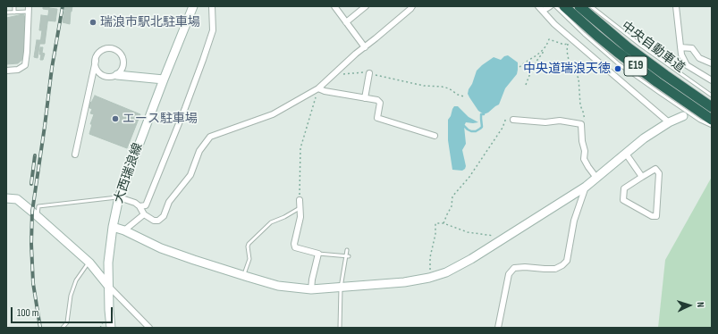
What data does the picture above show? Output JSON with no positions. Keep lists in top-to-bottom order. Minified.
{"streets":{"highway":["中央自動車道","E19"],"street":["大西瑞浪線"]},"places":["瑞浪市駅北駐車場","中央道瑞浪天徳","エース駐車場"],"scale_bar":"100 m","north":"right"}
